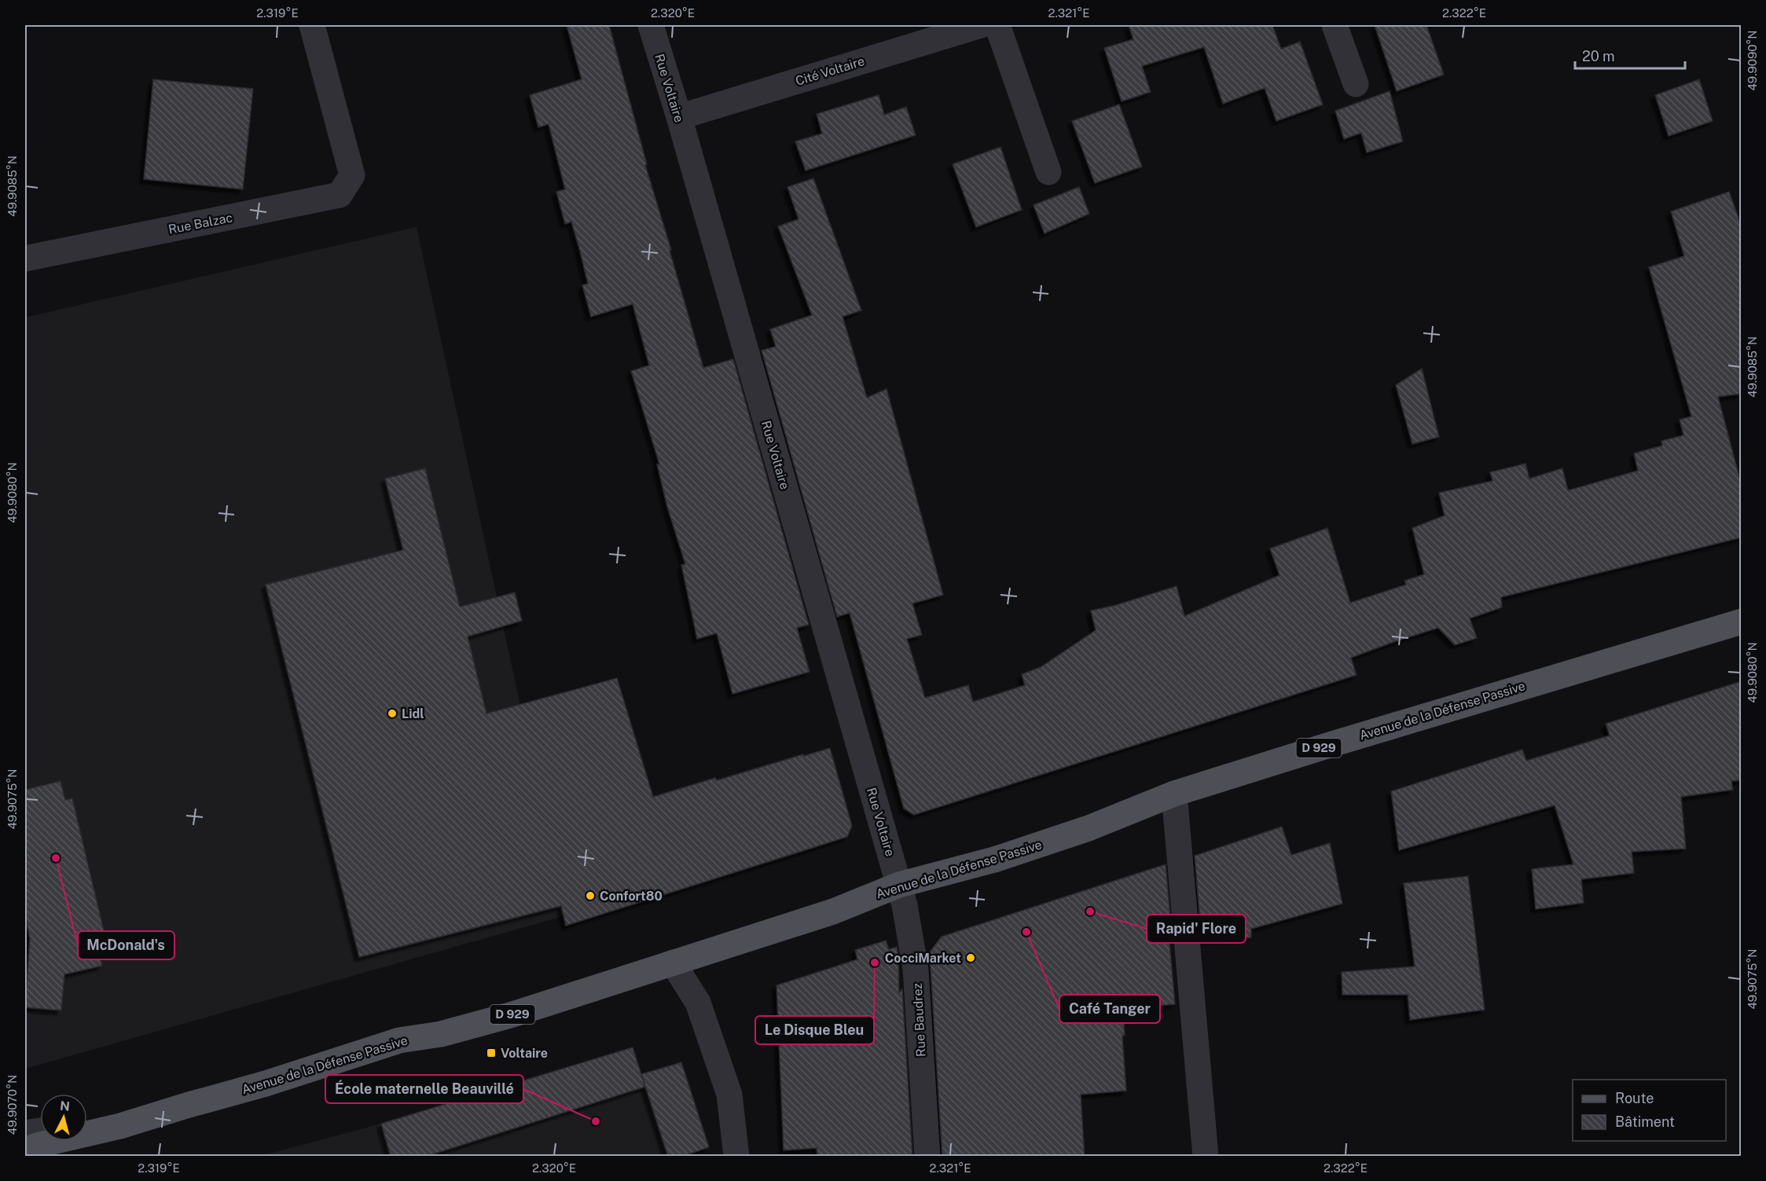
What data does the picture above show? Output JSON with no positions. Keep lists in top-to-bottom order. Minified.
{"streets":{"main road":["Avenue de la Défense Passive","D 929"],"street":["Cité Voltaire","Rue Voltaire","Rue Balzac","Rue Baudrez"]},"crossings":[["Cité Voltaire","Rue Voltaire"],["Rue Voltaire","Avenue de la Défense Passive"],["Rue Voltaire","Rue Baudrez"],["Avenue de la Défense Passive","Rue Baudrez"]],"places":{"other":["Lidl","McDonald's","Confort80","Rapid' Flore","Café Tanger","CocciMarket","Le Disque Bleu","École maternelle Beauvillé"],"transit":["Voltaire"]},"legend":["Route","Bâtiment"],"scale_bar":"20 m","north":"top","coordinates":["2.319°E","2.320°E","2.321°E","2.322°E","49.9090°N","49.9085°N","49.9080°N","49.9075°N","49.9070°N"]}
